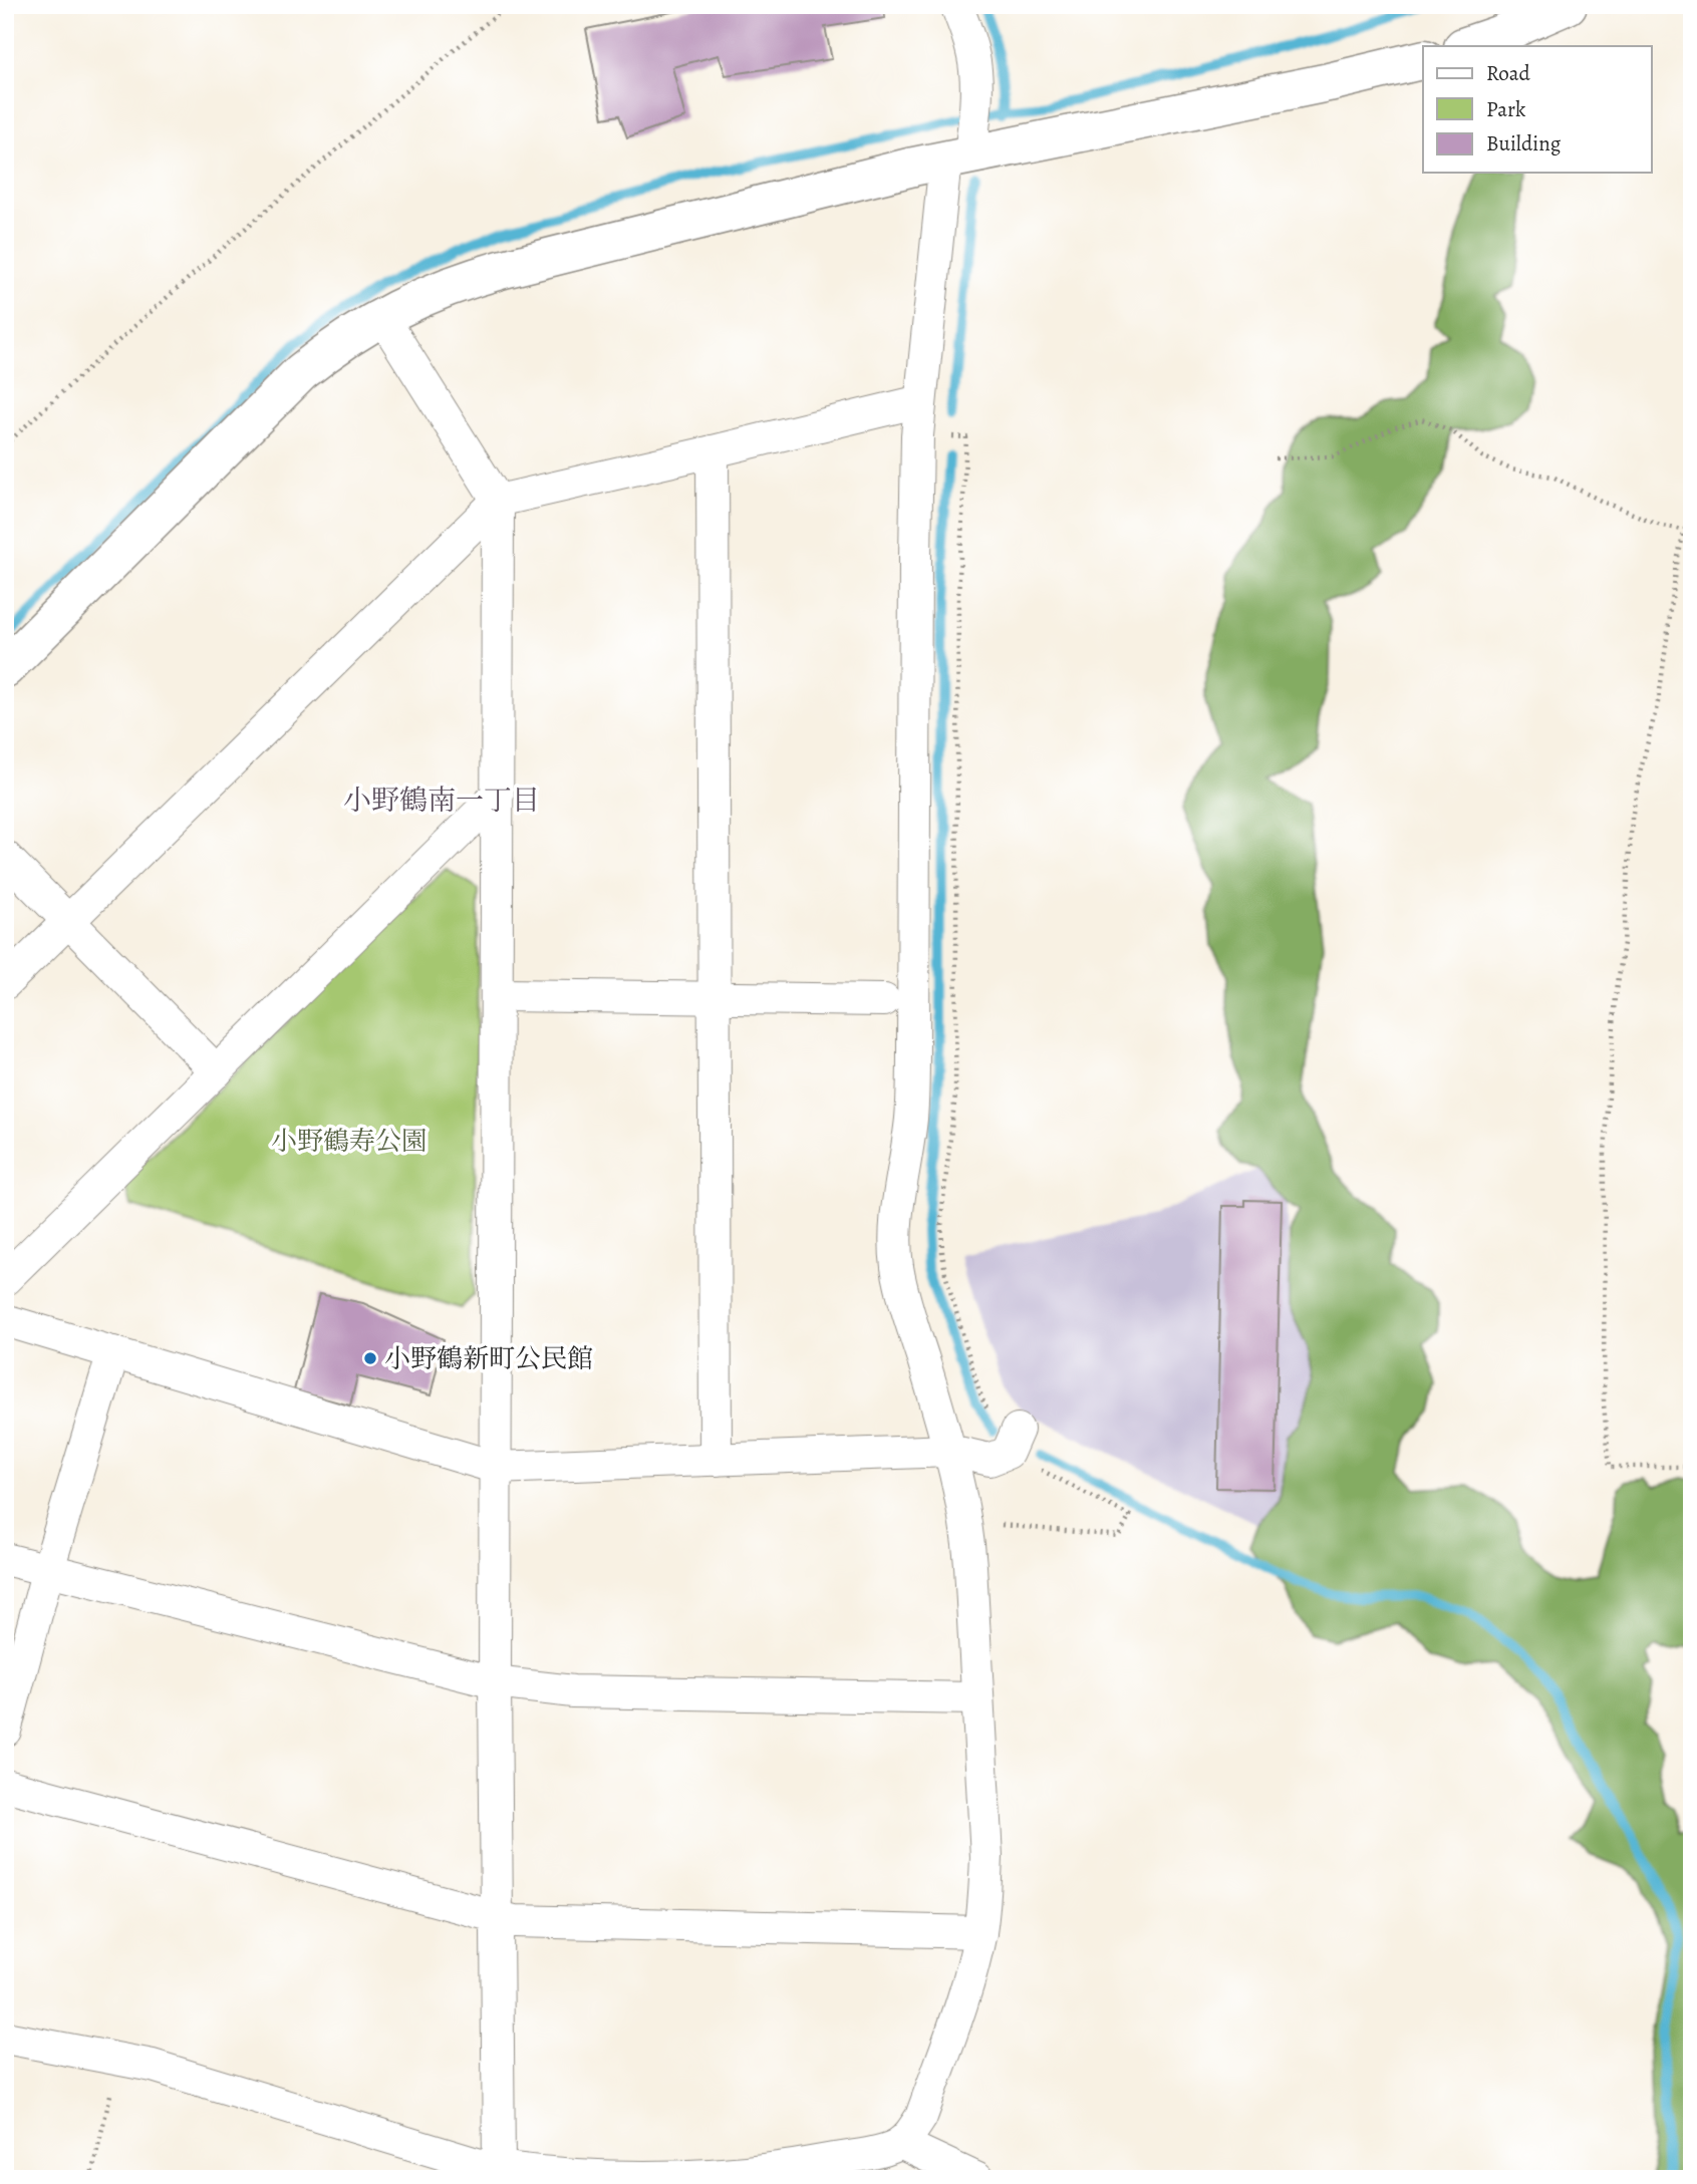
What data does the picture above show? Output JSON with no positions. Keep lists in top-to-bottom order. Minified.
{"districts":["小野鶴南一丁目"],"parks":["小野鶴寿公園"],"places":["小野鶴新町公民館"],"legend":["Road","Park","Building"]}
